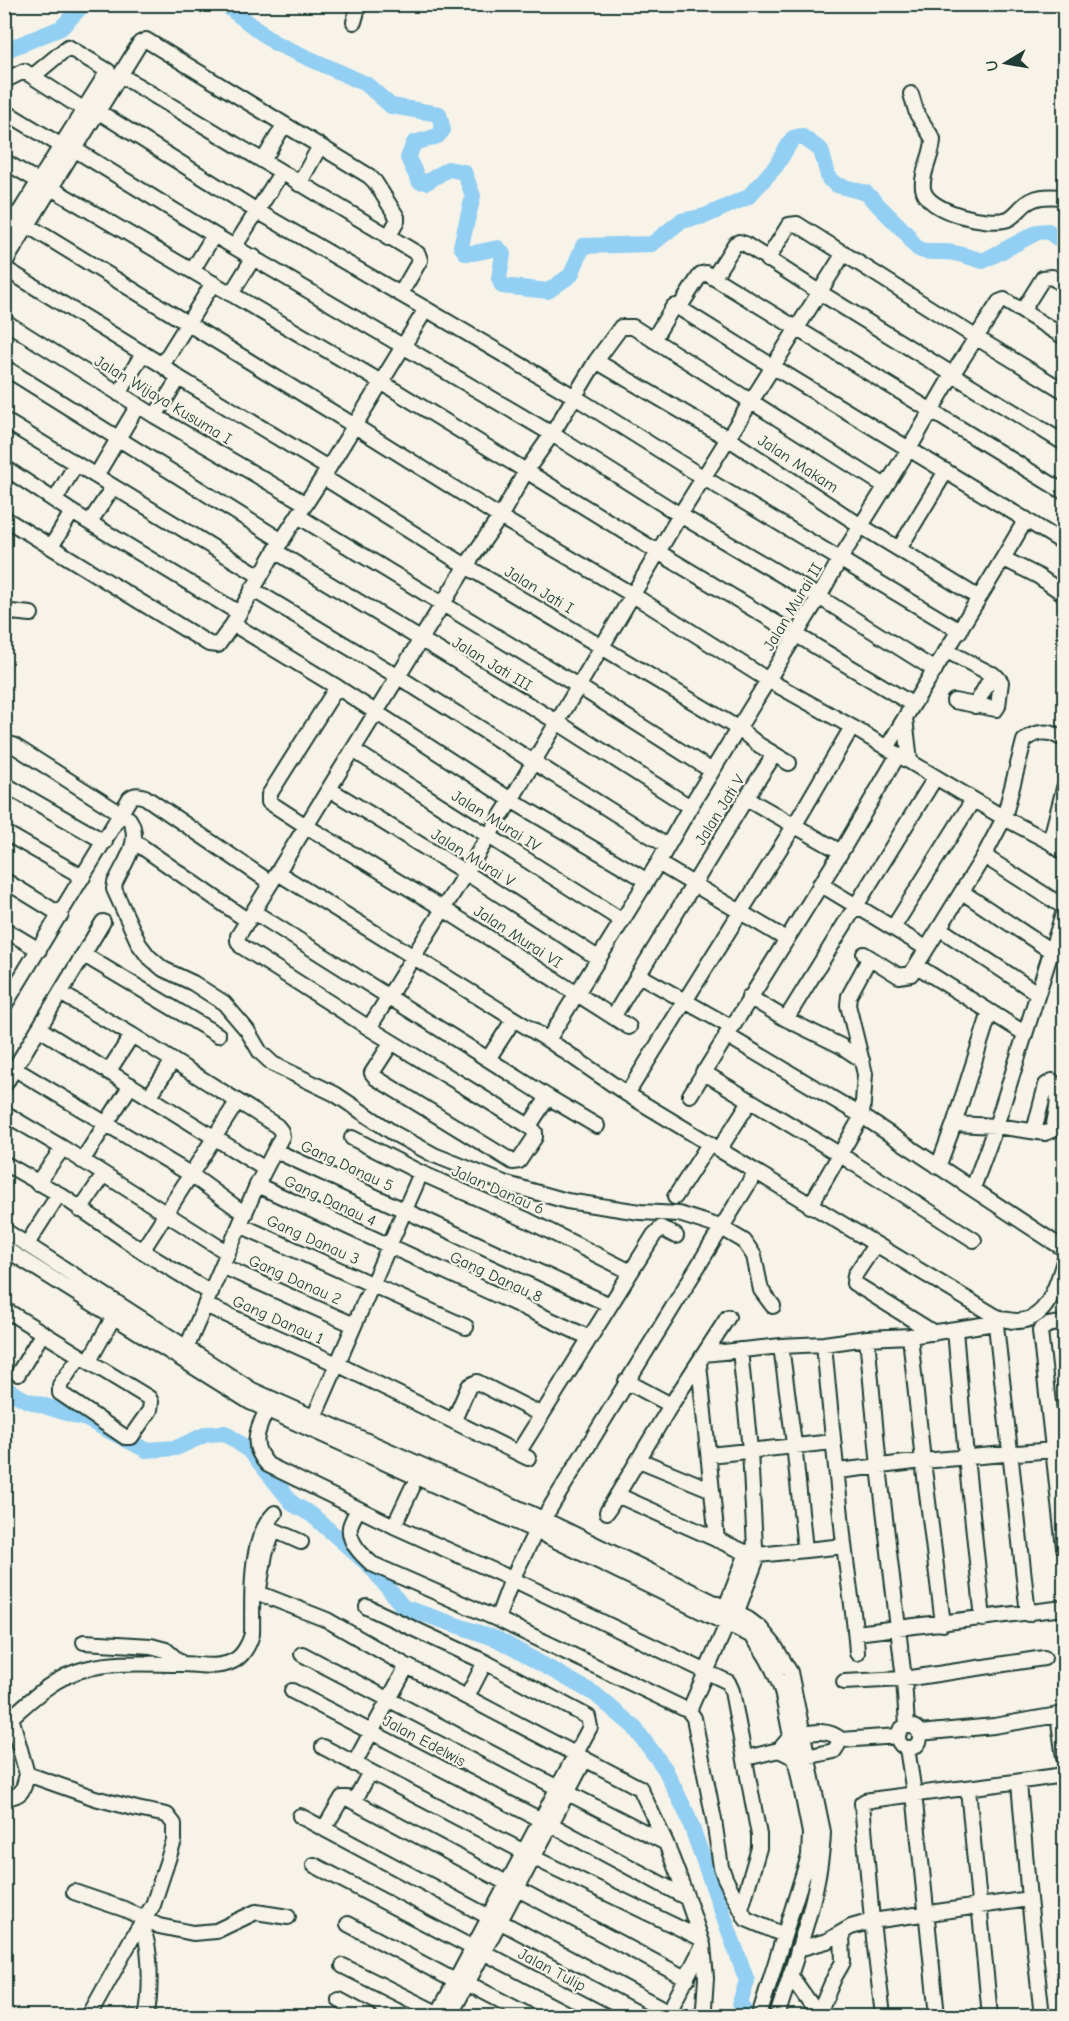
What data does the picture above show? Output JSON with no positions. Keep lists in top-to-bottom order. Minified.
{"streets":{"street":["Jalan Wijaya Kusuma I","Jalan Makam","Jalan Jati I","Jalan Murai II","Jalan Jati III","Jalan Jati V","Jalan Murai IV","Jalan Murai V","Jalan Murai VI","Gang Danau 5","Jalan Danau 6","Gang Danau 4","Gang Danau 3","Gang Danau 8","Gang Danau 2","Gang Danau 1","Jalan Edelwis","Jalan Tulip"]},"crossings":[["Jalan Makam","Jalan Murai II"],["Jalan Jati I","Jalan Murai II"],["Jalan Jati I","Jalan Jati V"],["Jalan Murai II","Jalan Jati III"],["Jalan Murai II","Jalan Murai IV"],["Jalan Murai II","Jalan Murai V"],["Jalan Murai II","Jalan Murai VI"],["Jalan Jati V","Jalan Murai VI"],["Gang Danau 4","Gang Danau 8"]],"north":"left"}
